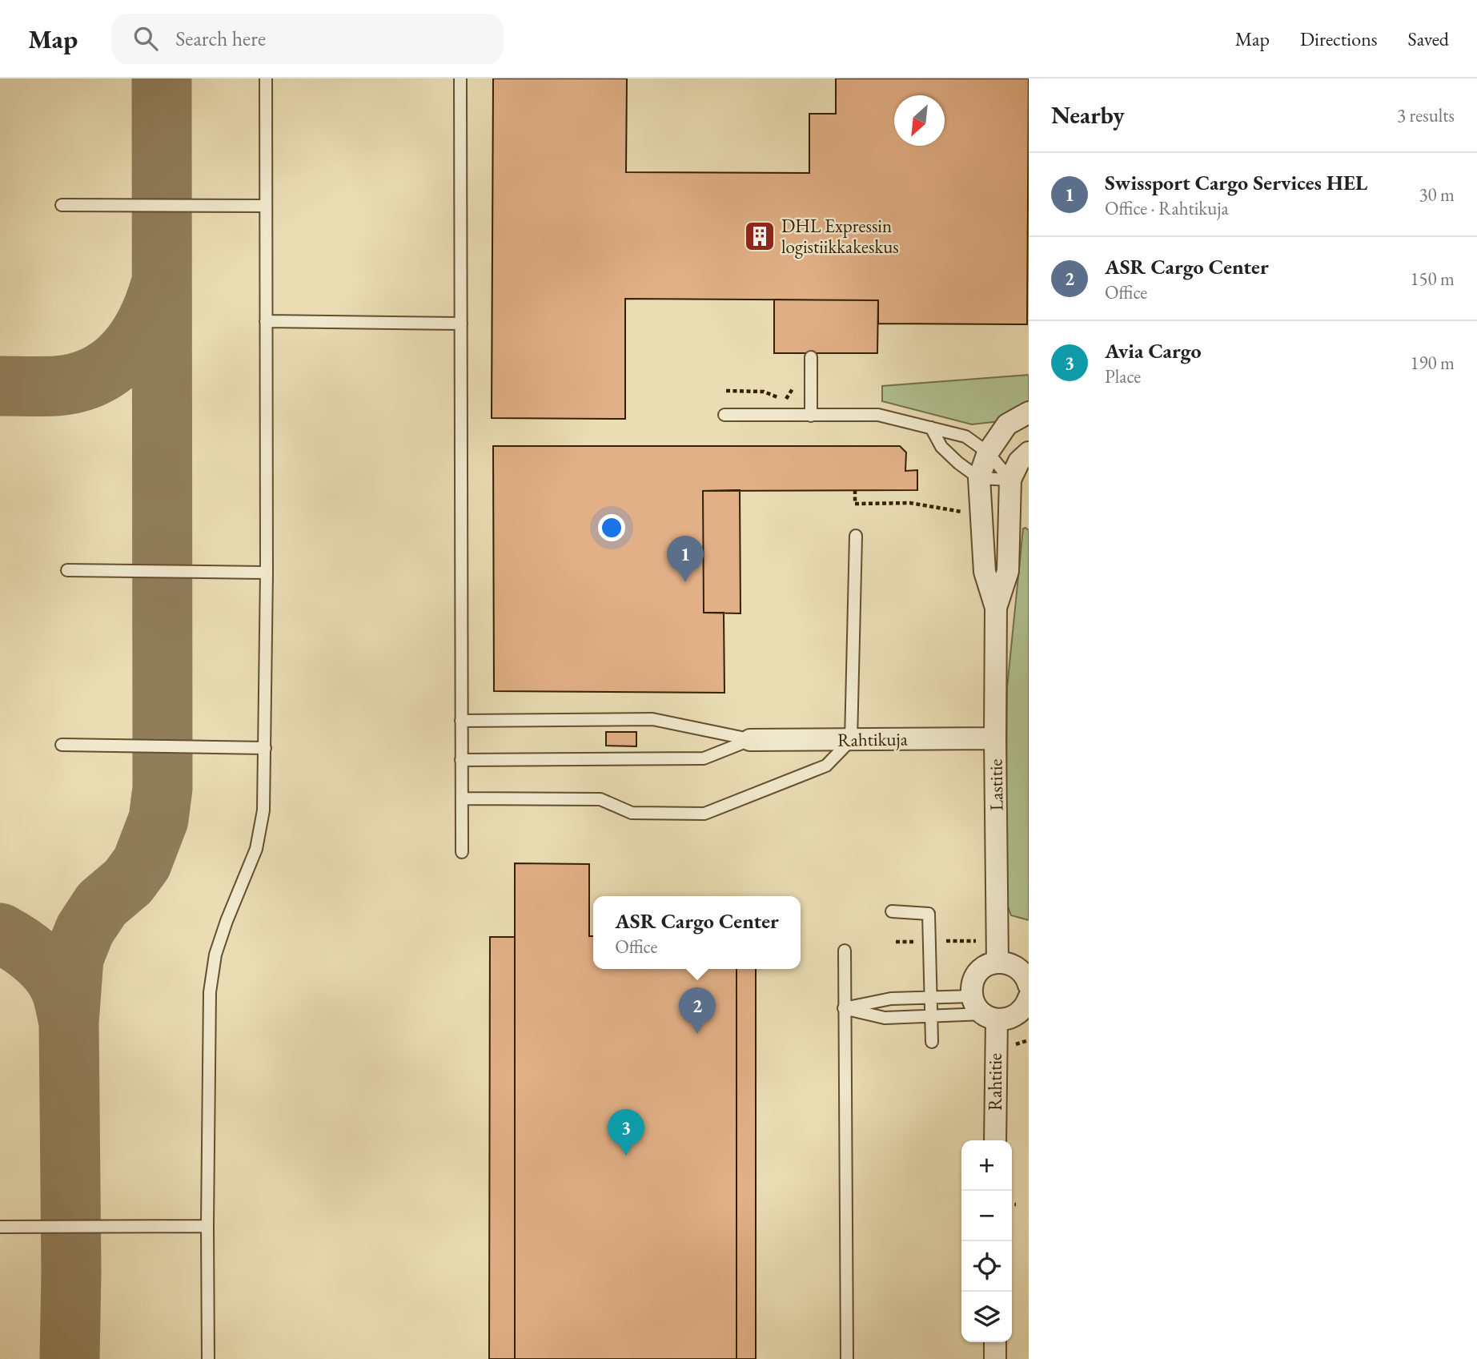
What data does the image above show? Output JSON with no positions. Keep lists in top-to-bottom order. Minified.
{"streets":{"street":["Rahtikuja","Lastitie","Rahtitie"]},"crossings":[["Rahtikuja","Lastitie"],["Lastitie","Rahtitie"]],"places":{"building":["DHL Expressin logistiikkakeskus"]},"north":"bottom left","page":{"header":"Map","search":"Search here","nav":["Map","Directions","Saved"],"heading":["Nearby","3 results"],"list":[{"mark":"1","name":"Swissport Cargo Services HEL","note":"Office · Rahtikuja","value":"30 m"},{"mark":"2","name":"ASR Cargo Center","note":"Office","value":"150 m"},{"mark":"3","name":"Avia Cargo","note":"Place","value":"190 m"}],"pins":["1","2","3"],"popup":["ASR Cargo Center","Office"],"map_buttons":["+","−"]}}
